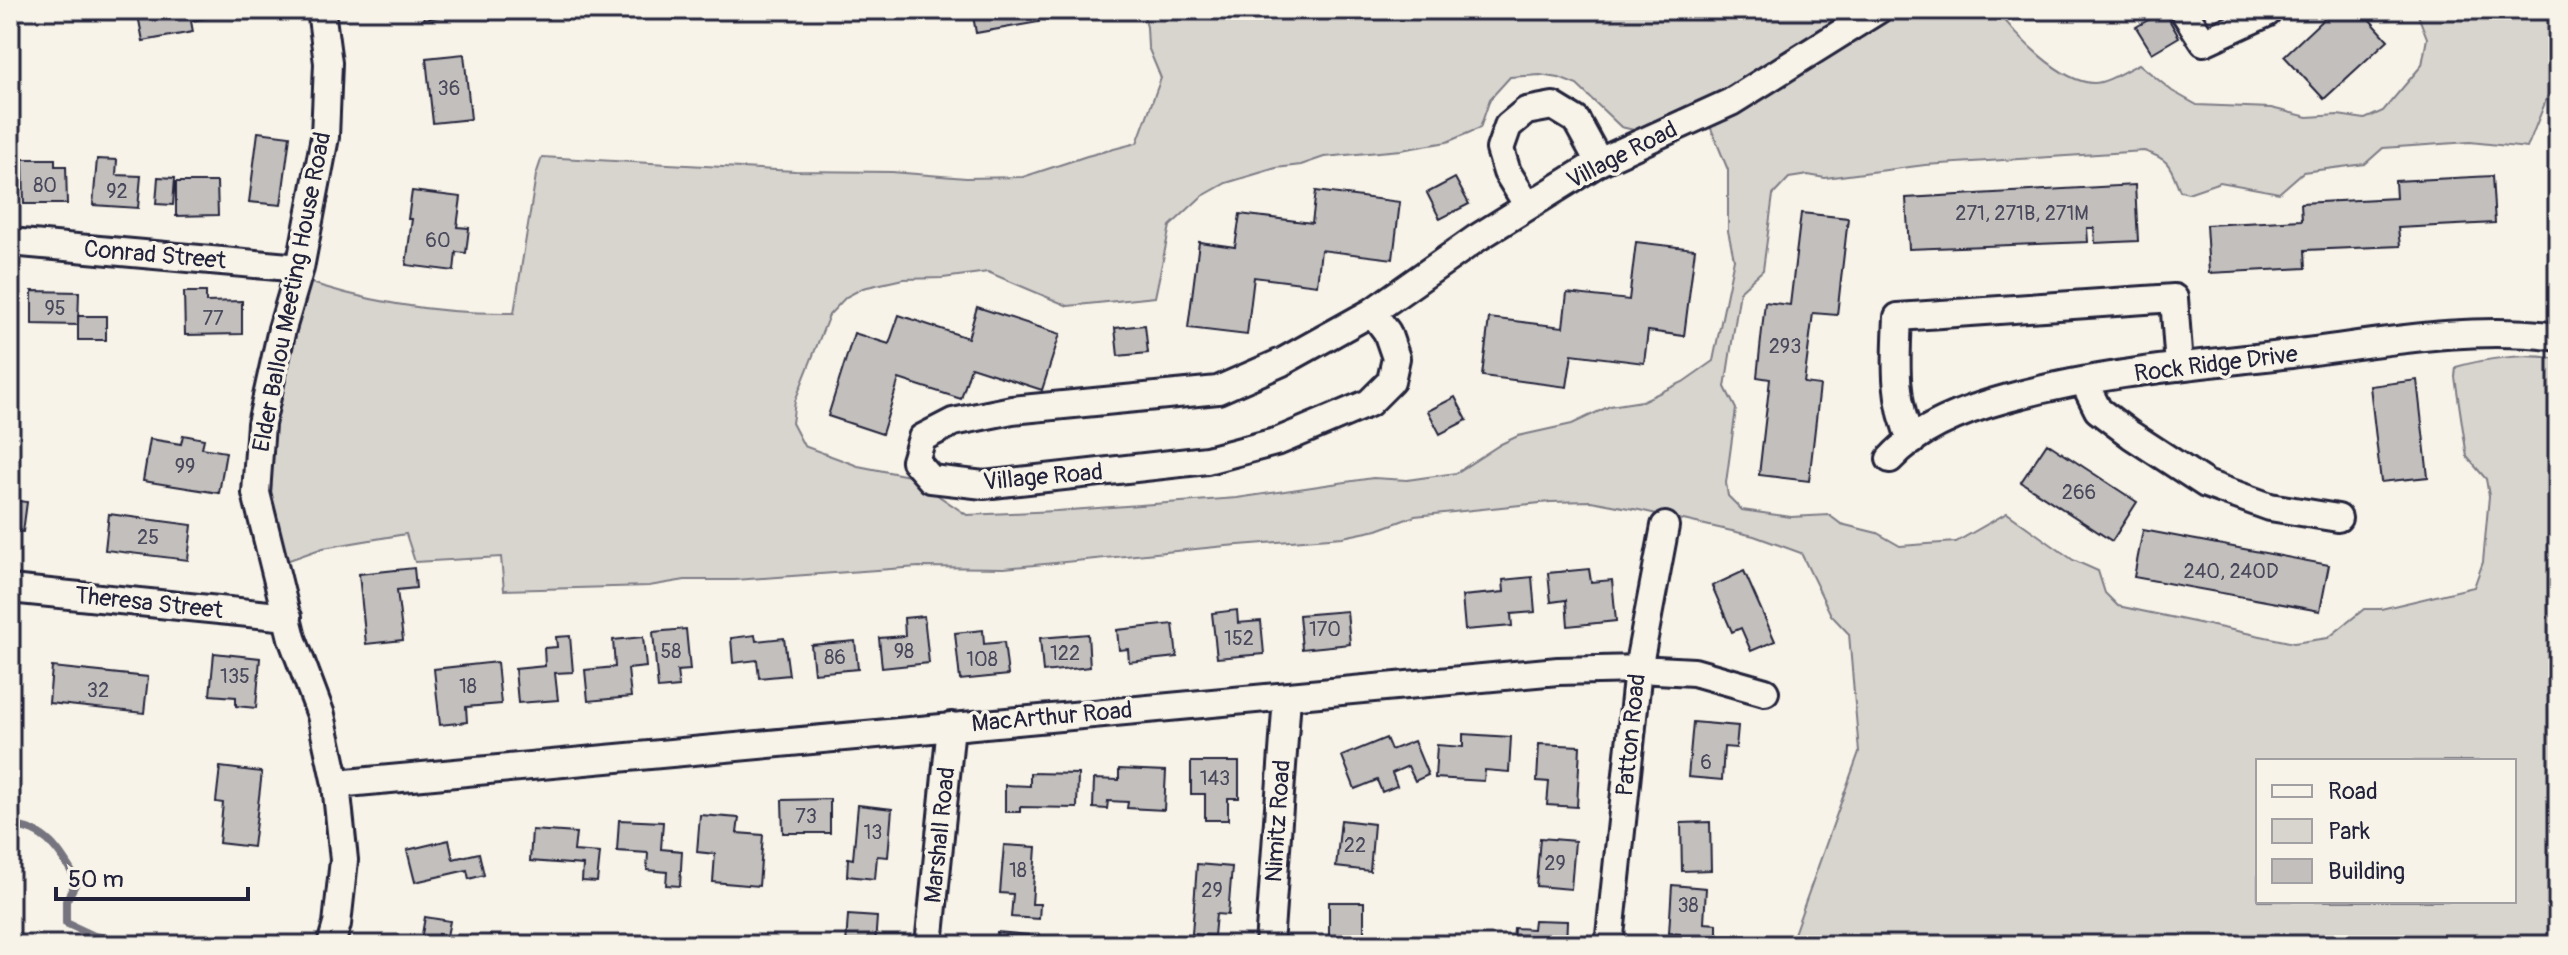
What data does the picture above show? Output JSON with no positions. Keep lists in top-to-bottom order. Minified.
{"streets":{"street":["Village Road","Conrad Street","Elder Ballou Meeting House Road","Rock Ridge Drive","Theresa Street","MacArthur Road","Patton Road","Nimitz Road","Marshall Road"]},"crossings":[["Conrad Street","Elder Ballou Meeting House Road"],["Elder Ballou Meeting House Road","Theresa Street"],["Elder Ballou Meeting House Road","MacArthur Road"],["MacArthur Road","Patton Road"],["MacArthur Road","Nimitz Road"],["MacArthur Road","Marshall Road"]],"house_numbers":["36","80","92","271, 271B, 271M","60","95","77","293","99","266","25","240, 240D","170","152","58","98","122","86","108","135","18","32","6","143","73","13","22","29","18","29","38"],"legend":["Road","Park","Building"],"scale_bar":"50 m"}
